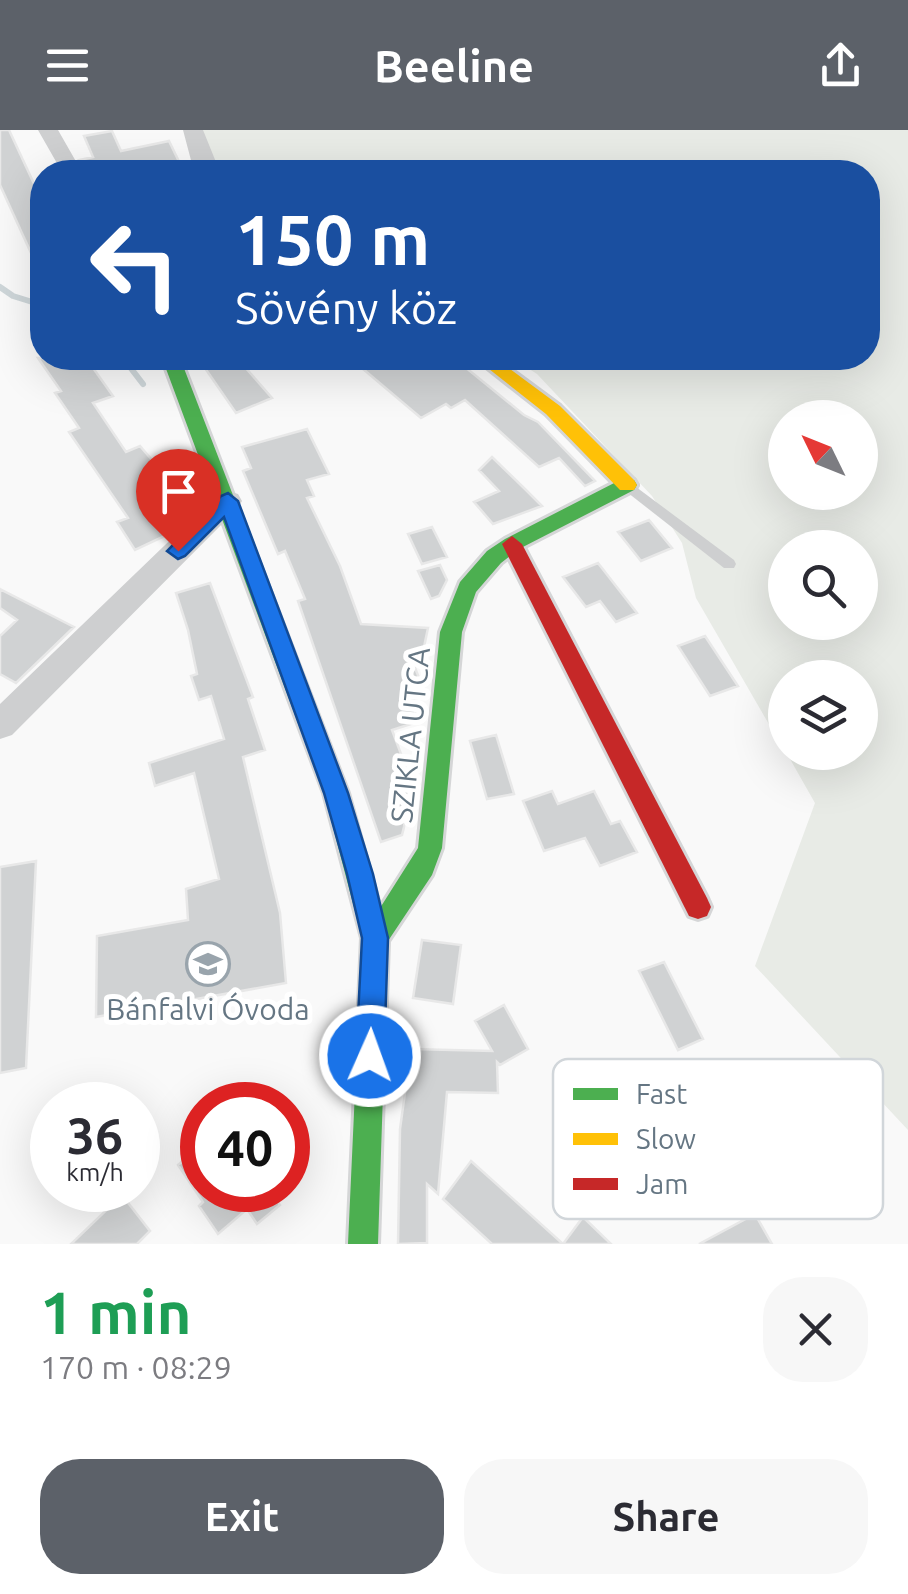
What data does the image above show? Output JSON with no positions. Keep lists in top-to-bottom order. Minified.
{"streets":{"street":["SZIKLA UTCA"]},"places":{"school or university":["Bánfalvi Óvoda"]},"legend":["Fast","Slow","Jam"],"north":"top left","page":{"header":"Beeline","turn":["150 m","Sövény köz"],"speed":"36 km/h","limit":"40","heading":["1 min","170 m · 08:29"],"buttons":["Exit","Share"]}}
